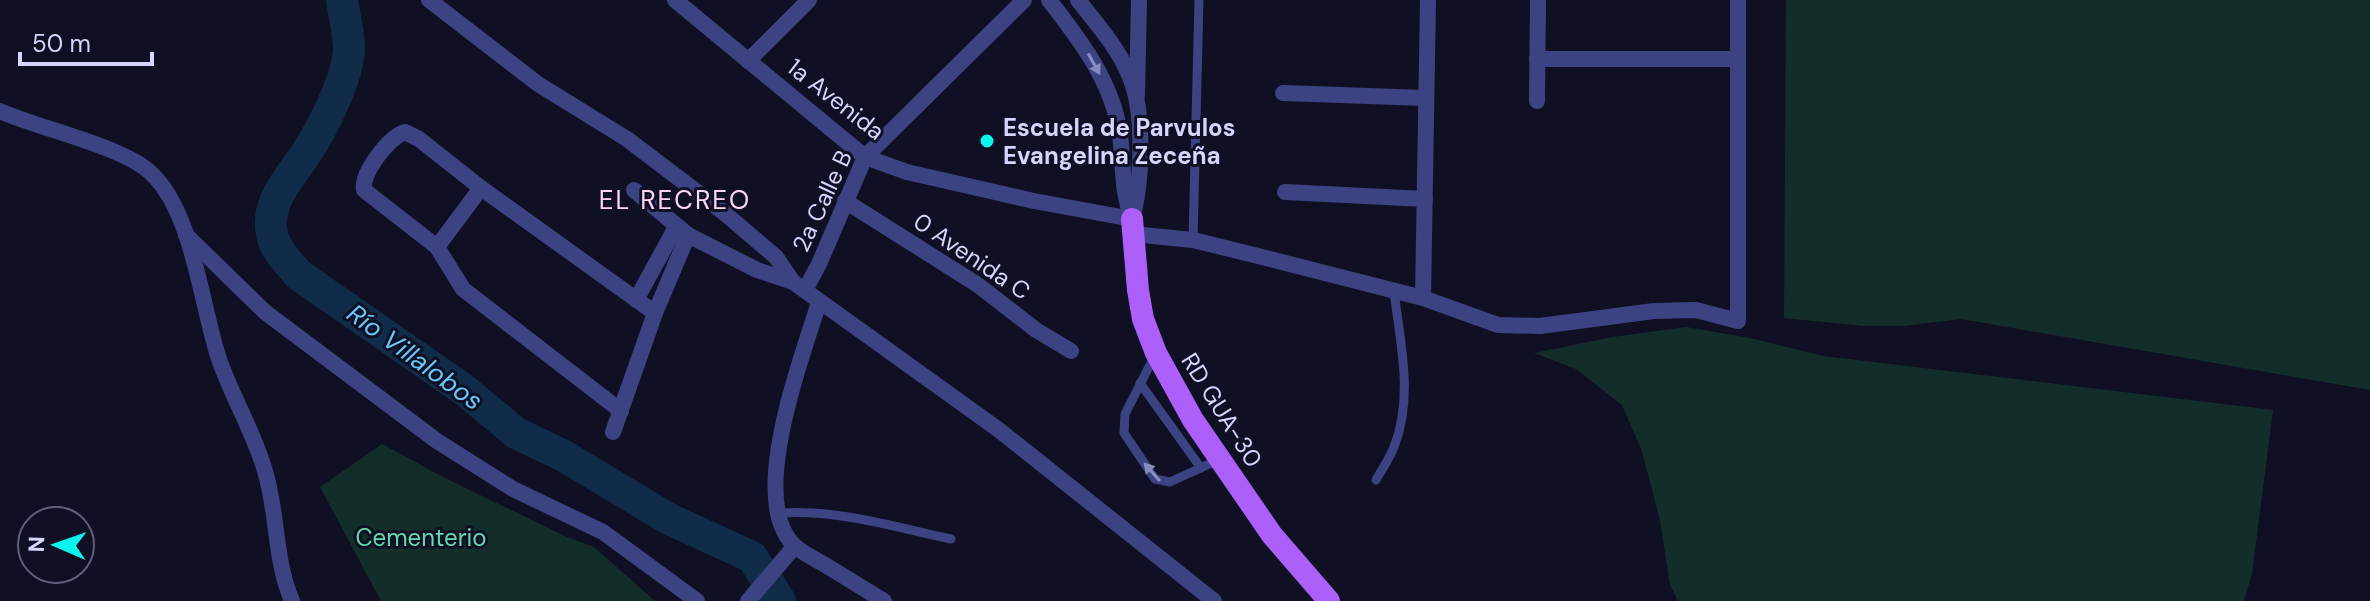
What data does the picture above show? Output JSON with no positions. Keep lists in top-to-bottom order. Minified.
{"streets":{"main road":["RD GUA-30"],"street":["1a Avenida","2a Calle B","0 Avenida C"]},"crossings":[["1a Avenida","2a Calle B"],["1a Avenida","RD GUA-30"],["2a Calle B","0 Avenida C"]],"districts":["EL RECREO"],"water":["Río Villalobos"],"parks":["Cementerio"],"places":["Escuela de Parvulos Evangelina Zeceña"],"scale_bar":"50 m","north":"left"}
